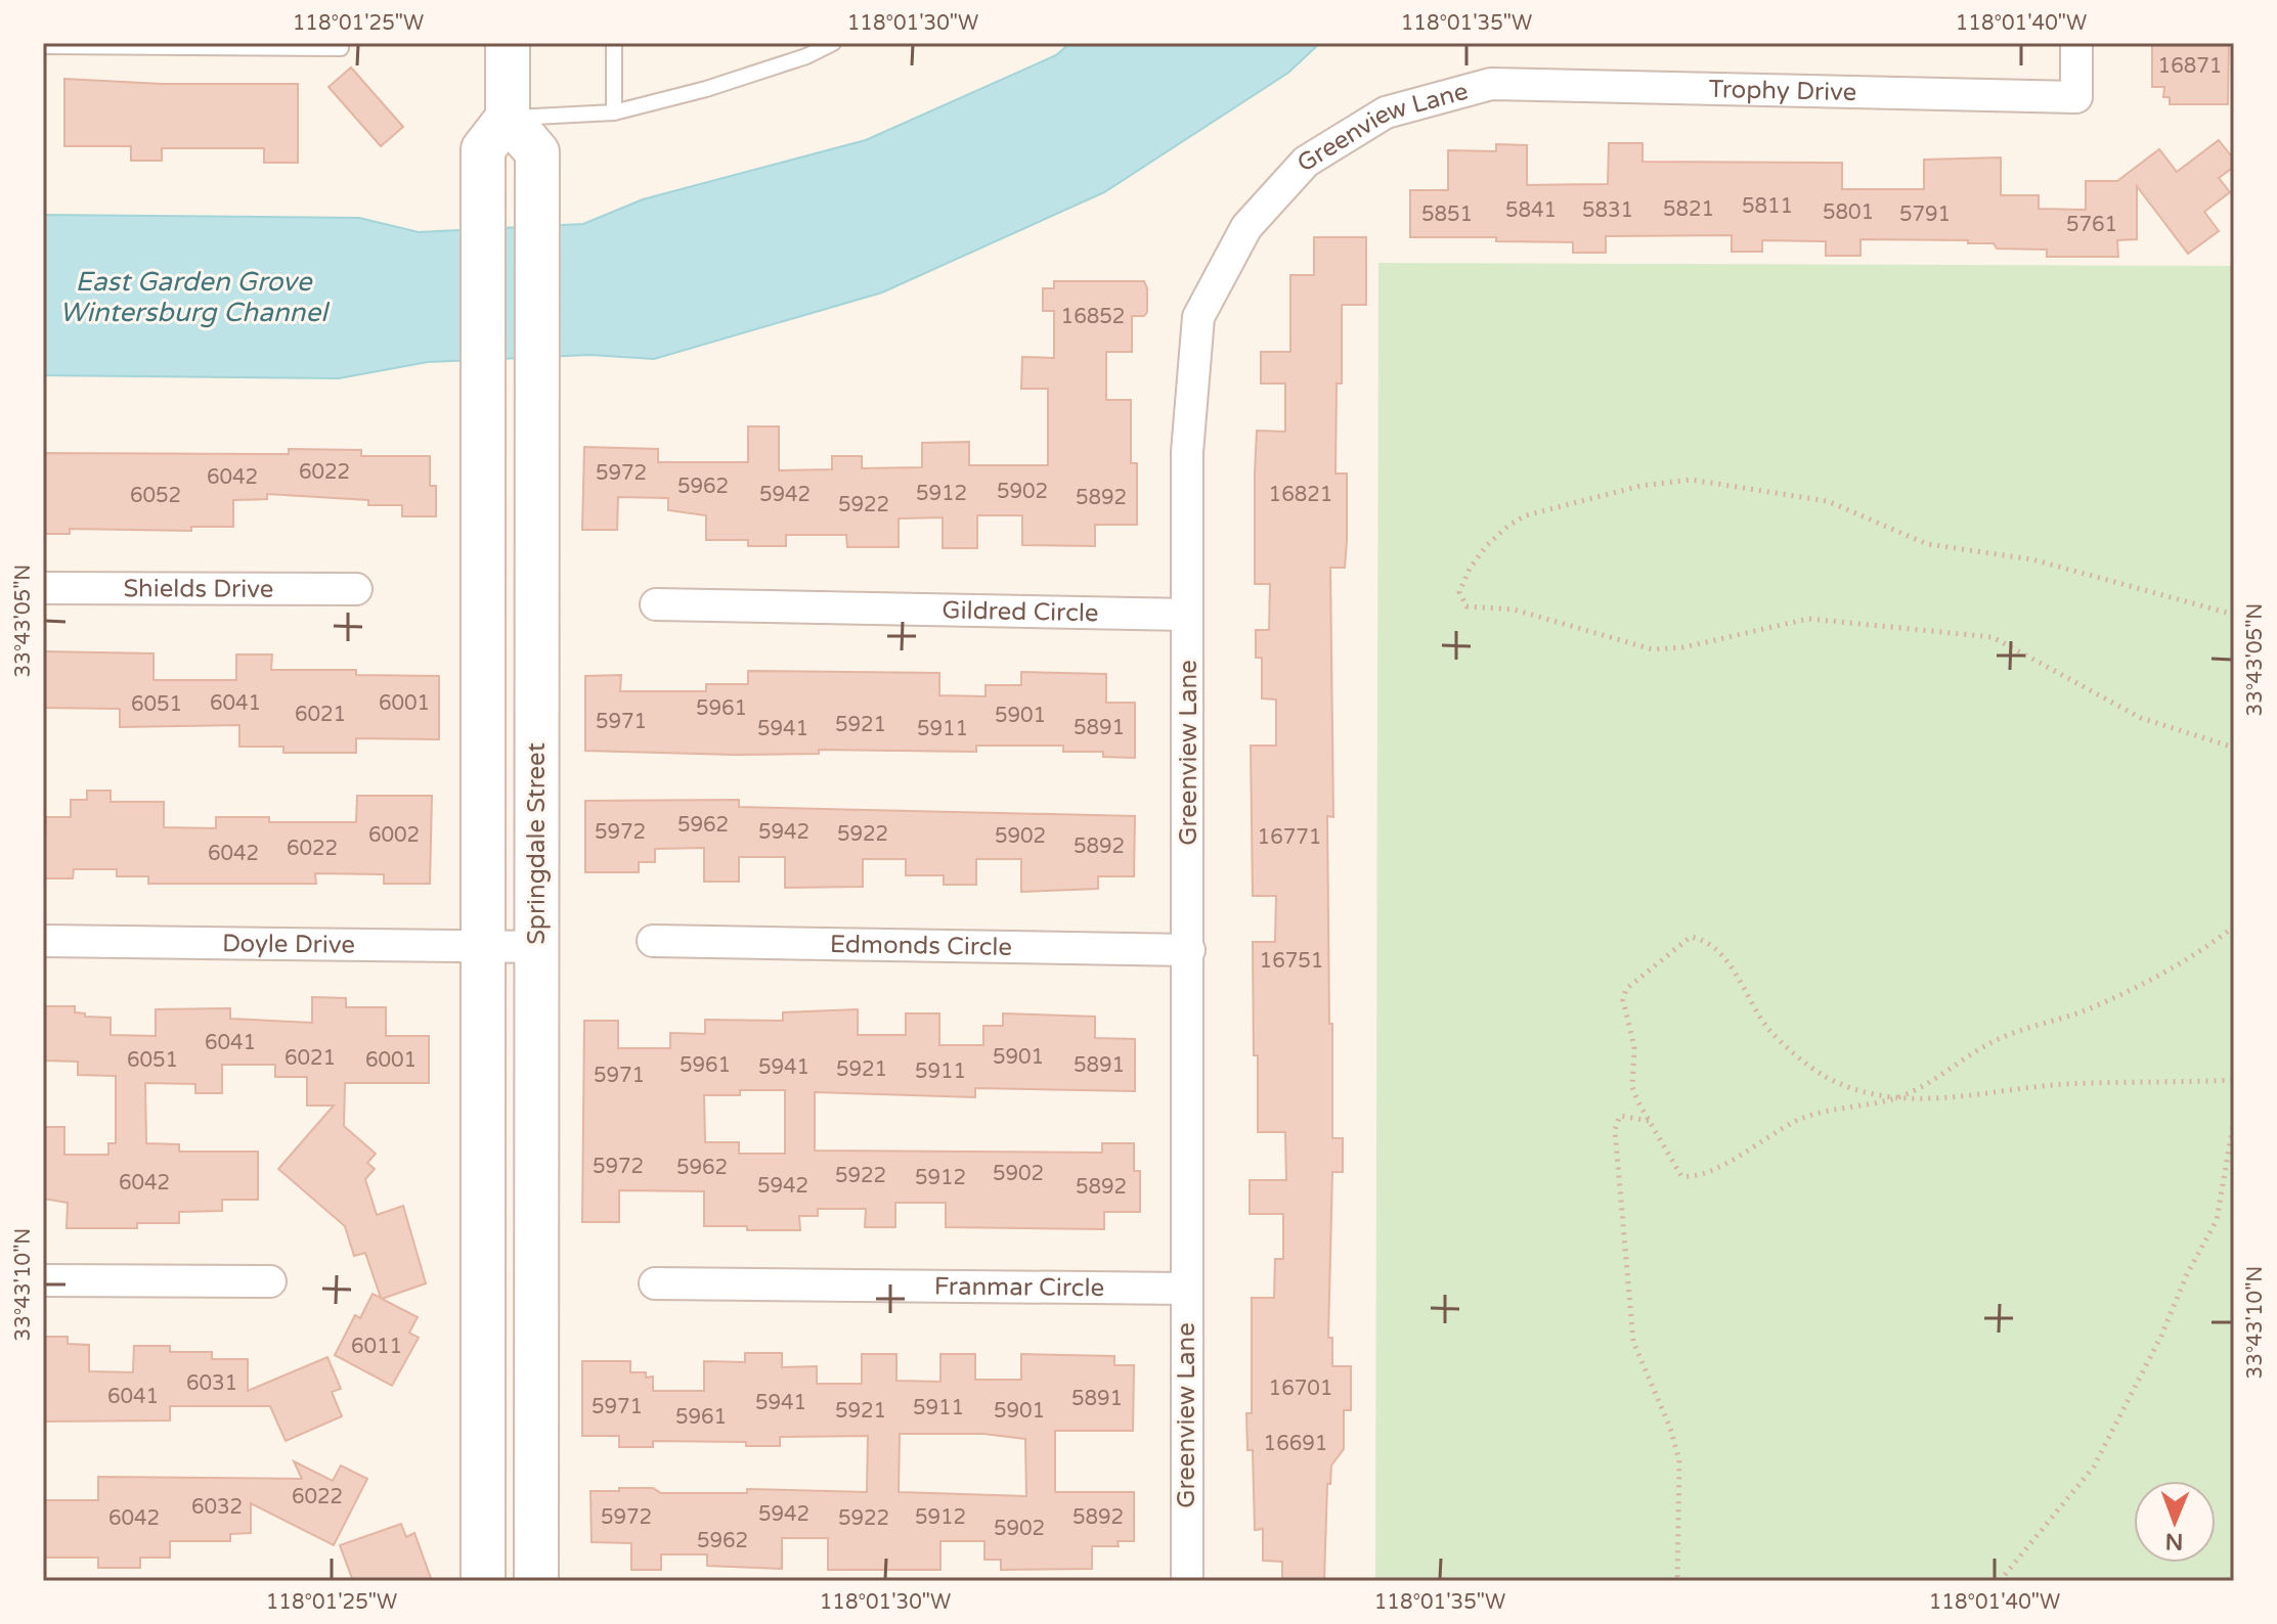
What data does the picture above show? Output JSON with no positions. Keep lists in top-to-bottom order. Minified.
{"streets":{"main road":["Springdale Street"],"street":["Trophy Drive","Greenview Lane","Shields Drive","Gildred Circle","Doyle Drive","Edmonds Circle","Franmar Circle"]},"crossings":[["Trophy Drive","Greenview Lane"],["Greenview Lane","Gildred Circle"],["Greenview Lane","Edmonds Circle"],["Greenview Lane","Franmar Circle"],["Springdale Street","Doyle Drive"]],"water":["East Garden Grove Wintersburg Channel"],"house_numbers":["16871","5811","5821","5841","5831","5801","5851","5791","5761","16852","6022","5972","6042","5962","5902","5912","5942","16821","6052","5892","5922","6041","6001","6051","5961","6021","5901","5971","5921","5891","5941","5911","5962","5972","5942","5922","6002","5902","16771","5892","6022","6042","16751","6041","5901","6021","6051","6001","5961","5891","5941","5921","5911","5971","5972","5962","5902","5922","5912","6042","5942","5892","6011","6031","16701","6041","5891","5941","5971","5911","5921","5901","5961","16691","6022","6032","5942","5972","5912","5892","6042","5922","5902","5962"],"north":"bottom","coordinates":["118°01'25\"W","118°01'30\"W","118°01'35\"W","118°01'40\"W","33°43'05\"N","33°43'10\"N"]}
